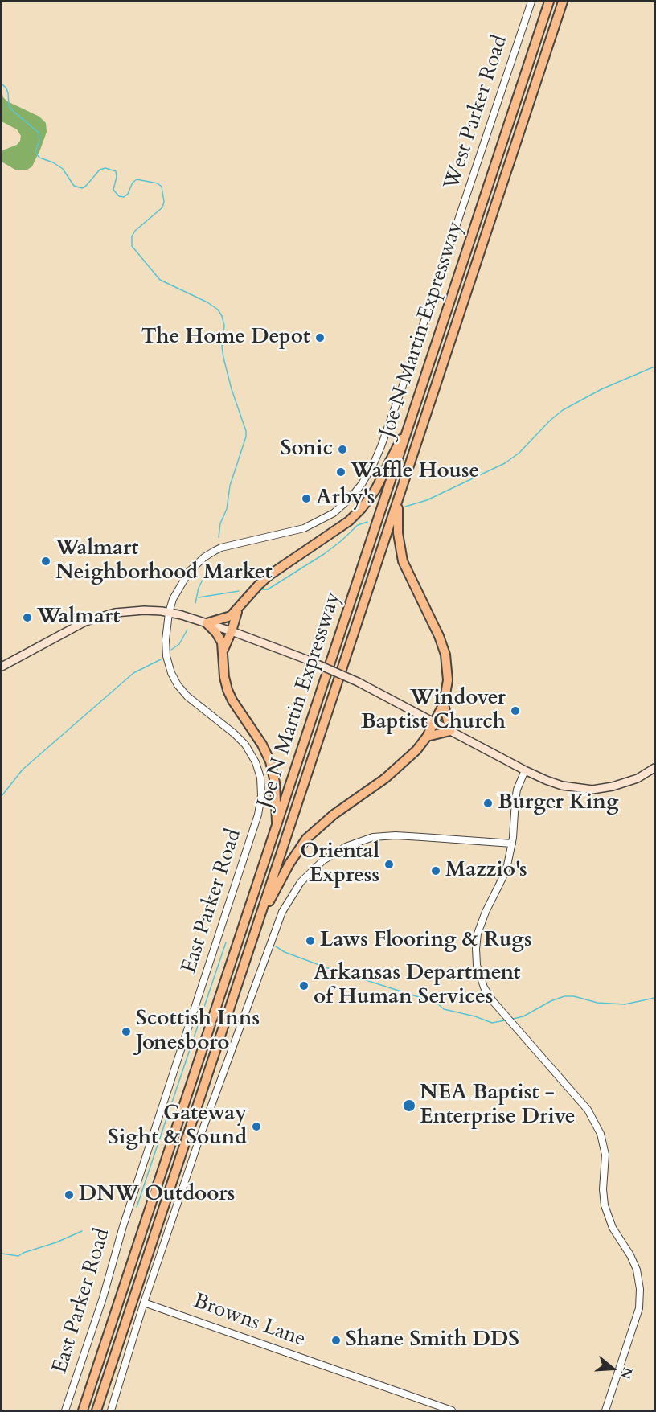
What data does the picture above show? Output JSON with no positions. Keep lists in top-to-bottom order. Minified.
{"streets":{"highway":["Joe N Martin Expressway"],"street":["West Parker Road","East Parker Road","Browns Lane"]},"crossings":[["West Parker Road","East Parker Road"]],"places":["The Home Depot","Sonic","Waffle House","Arby's","Walmart Neighborhood Market","Walmart","Windover Baptist Church","Burger King","Oriental Express","Mazzio's","Laws Flooring & Rugs","Arkansas Department of Human Services","Scottish Inns Jonesboro","NEA Baptist - Enterprise Drive","Gateway Sight & Sound","DNW Outdoors","Shane Smith DDS"],"north":"right"}
